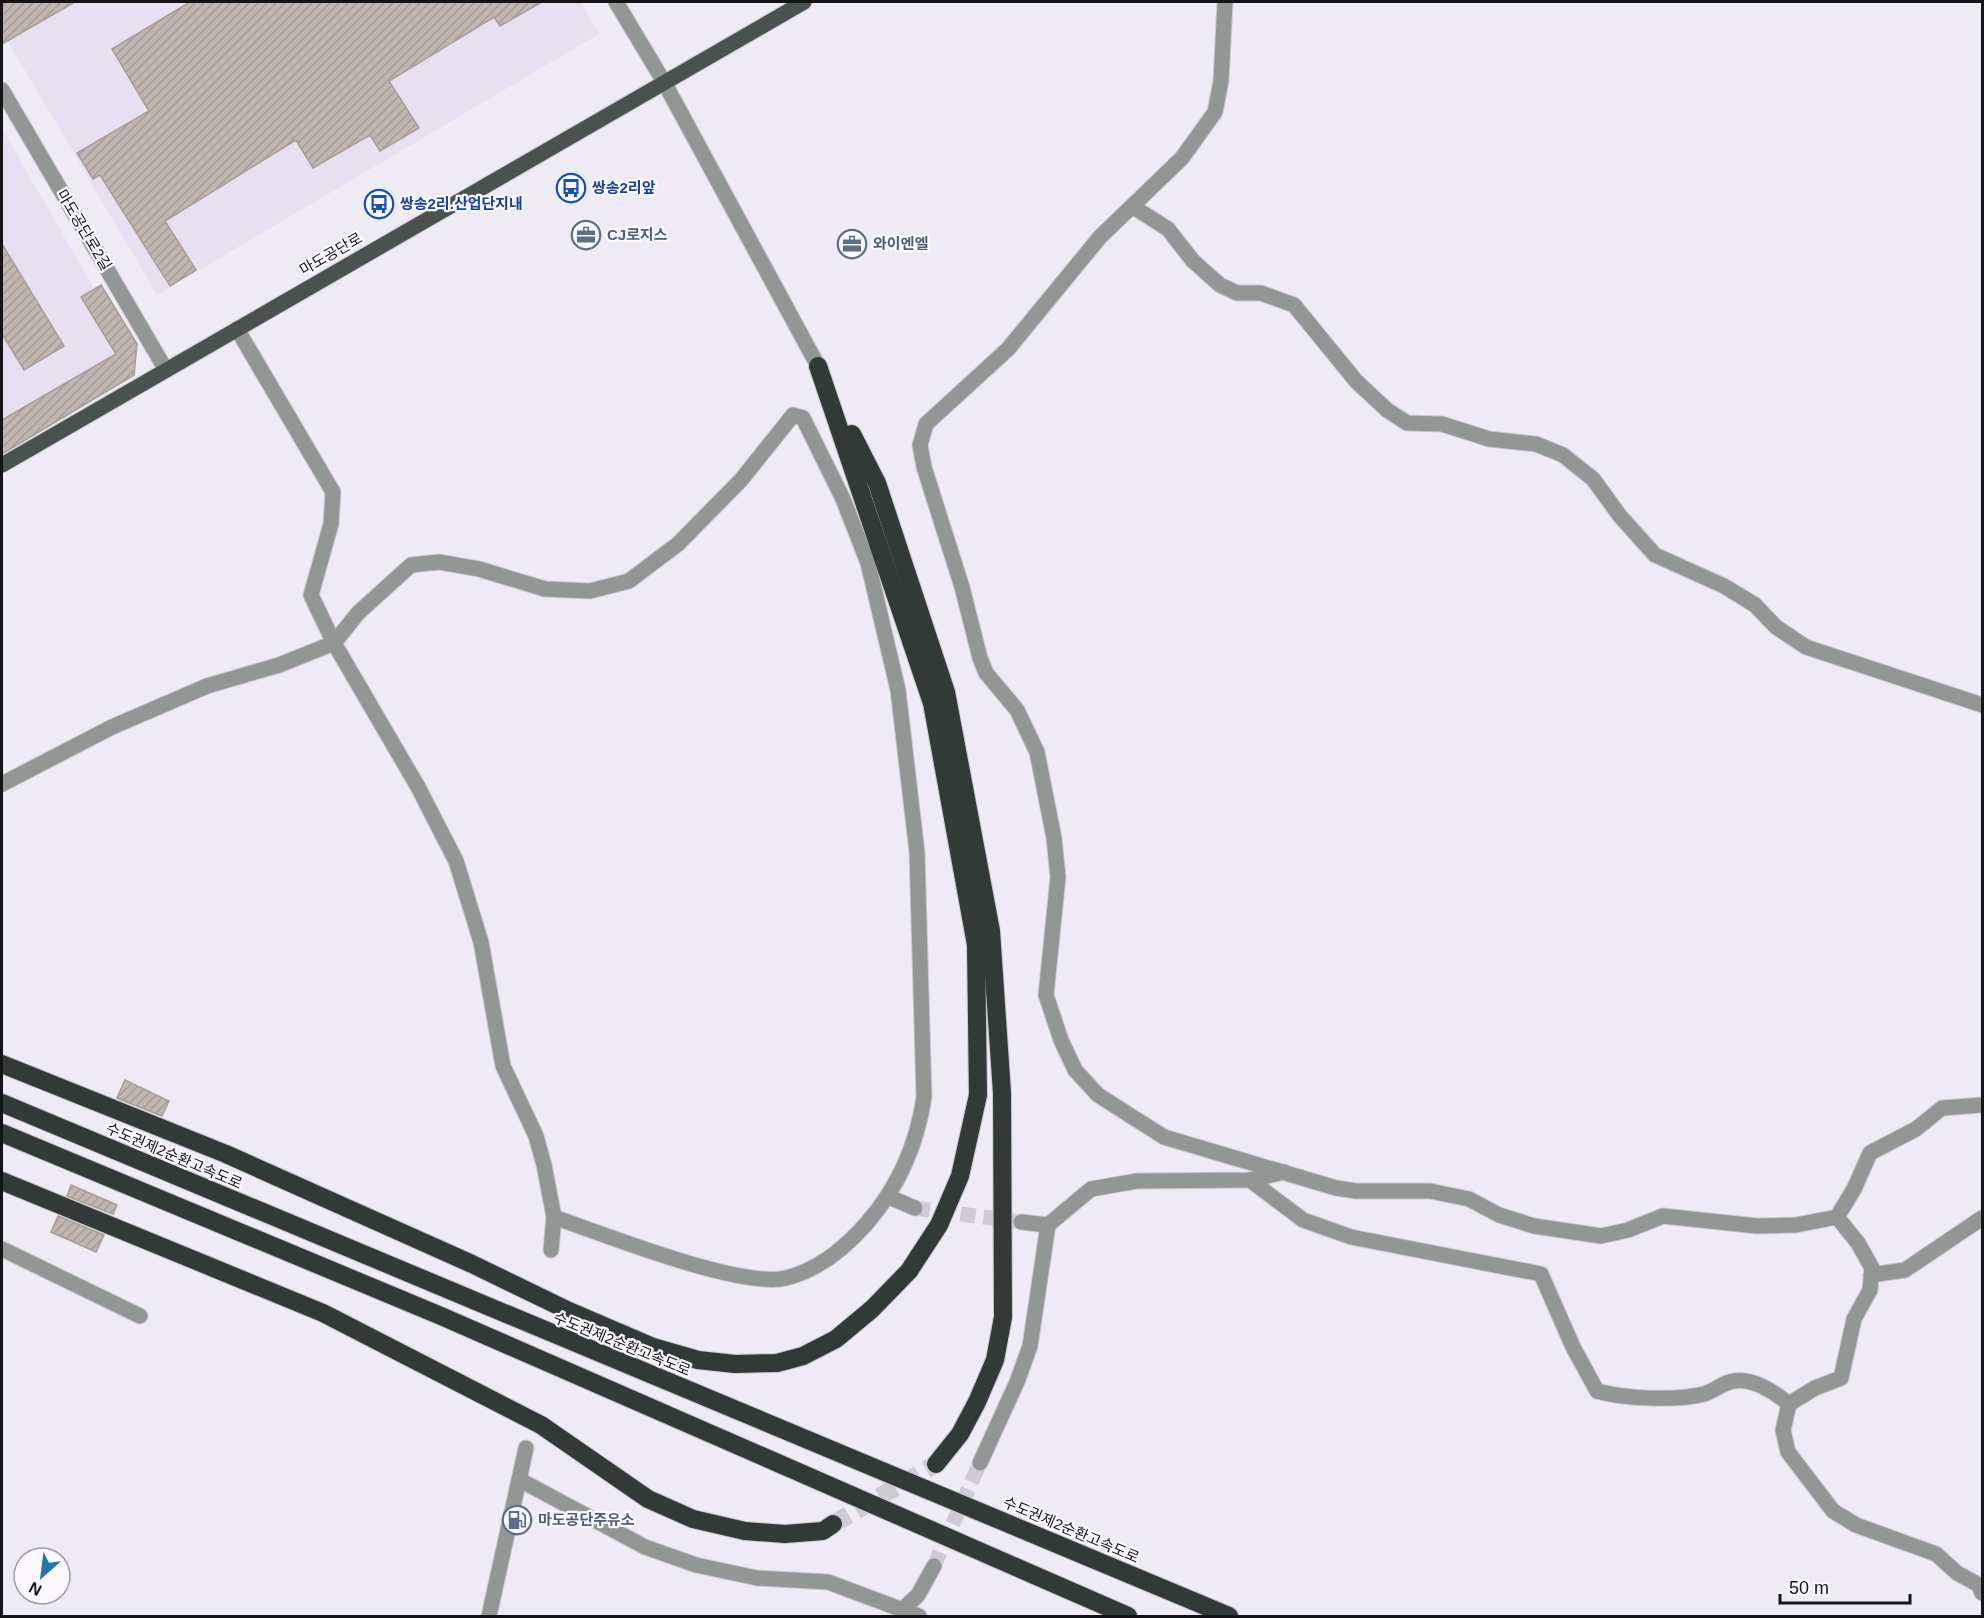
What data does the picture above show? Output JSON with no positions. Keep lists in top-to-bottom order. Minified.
{"streets":{"highway":["수도권제2순환고속도로"],"main road":["마도공단로"],"street":["마도공단로2길"]},"crossings":[["마도공단로2길","마도공단로"]],"places":{"bus stop":["쌍송2리앞","쌍송2리.산업단지내"],"office":["CJ로지스","와이엔엘"],"fuel station":["마도공단주유소"]},"scale_bar":"50 m","north":"bottom left"}
